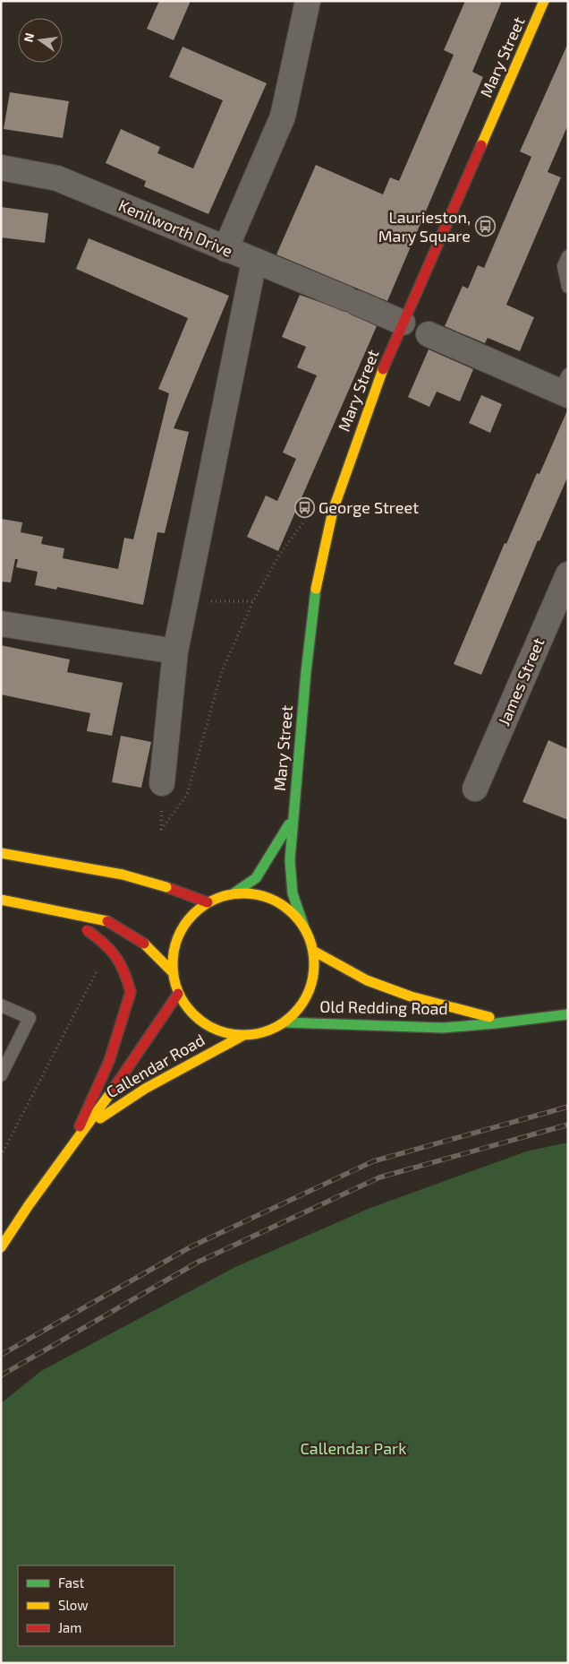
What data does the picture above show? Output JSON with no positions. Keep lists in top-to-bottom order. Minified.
{"streets":{"main road":["Mary Street","Old Redding Road","Callendar Road"],"street":["Kenilworth Drive","James Street"]},"crossings":[["Mary Street","Kenilworth Drive"],["Mary Street","Old Redding Road"],["Mary Street","Callendar Road"],["Old Redding Road","Callendar Road"]],"parks":["Callendar Park"],"places":{"bus stop":["Laurieston, Mary Square","George Street"]},"legend":["Fast","Slow","Jam"],"north":"left"}
